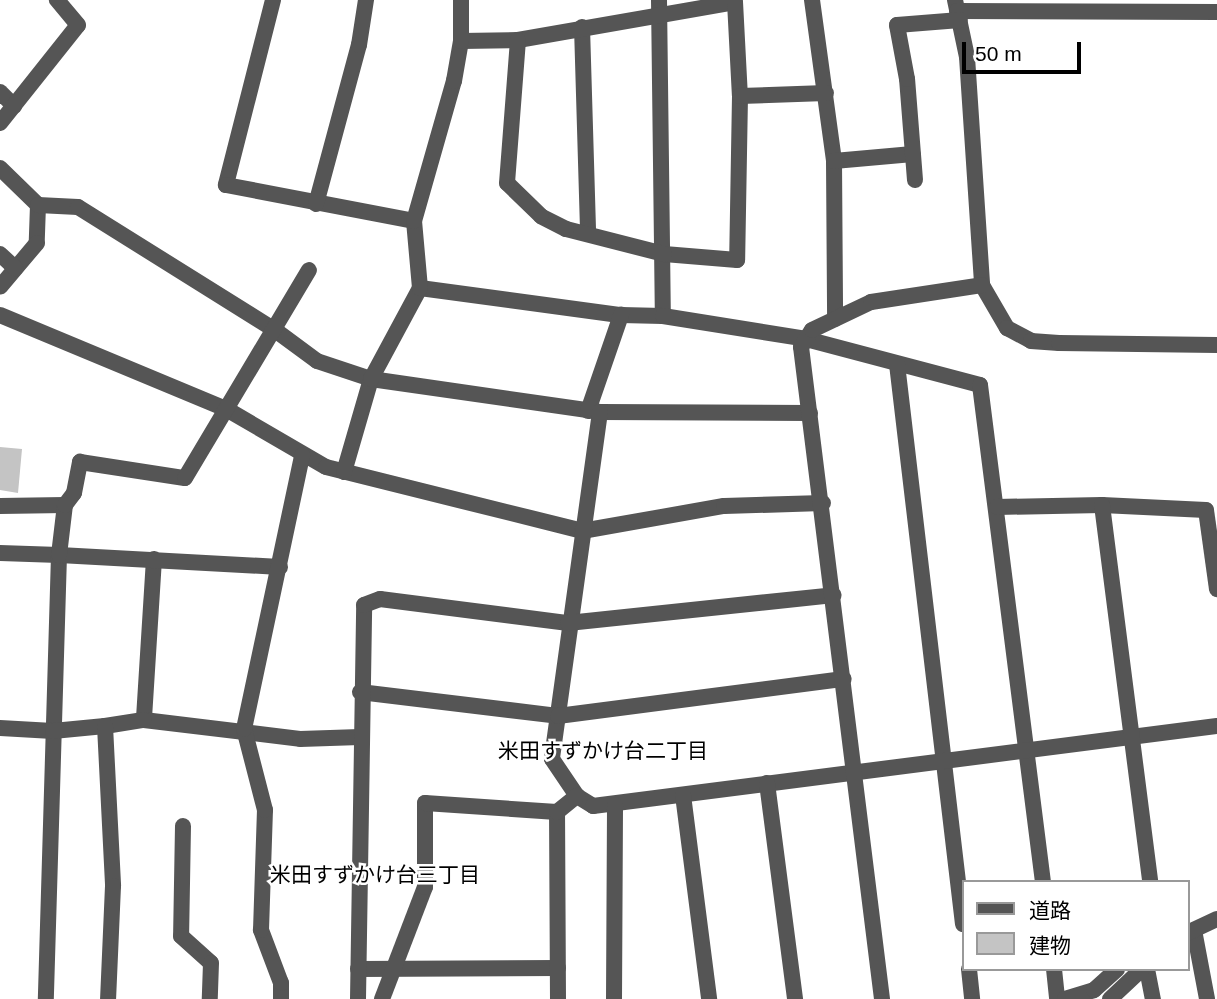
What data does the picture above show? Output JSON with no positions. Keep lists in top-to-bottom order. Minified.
{"districts":["米田すずかけ台二丁目","米田すずかけ台三丁目"],"legend":["道路","建物"],"scale_bar":"50 m"}
